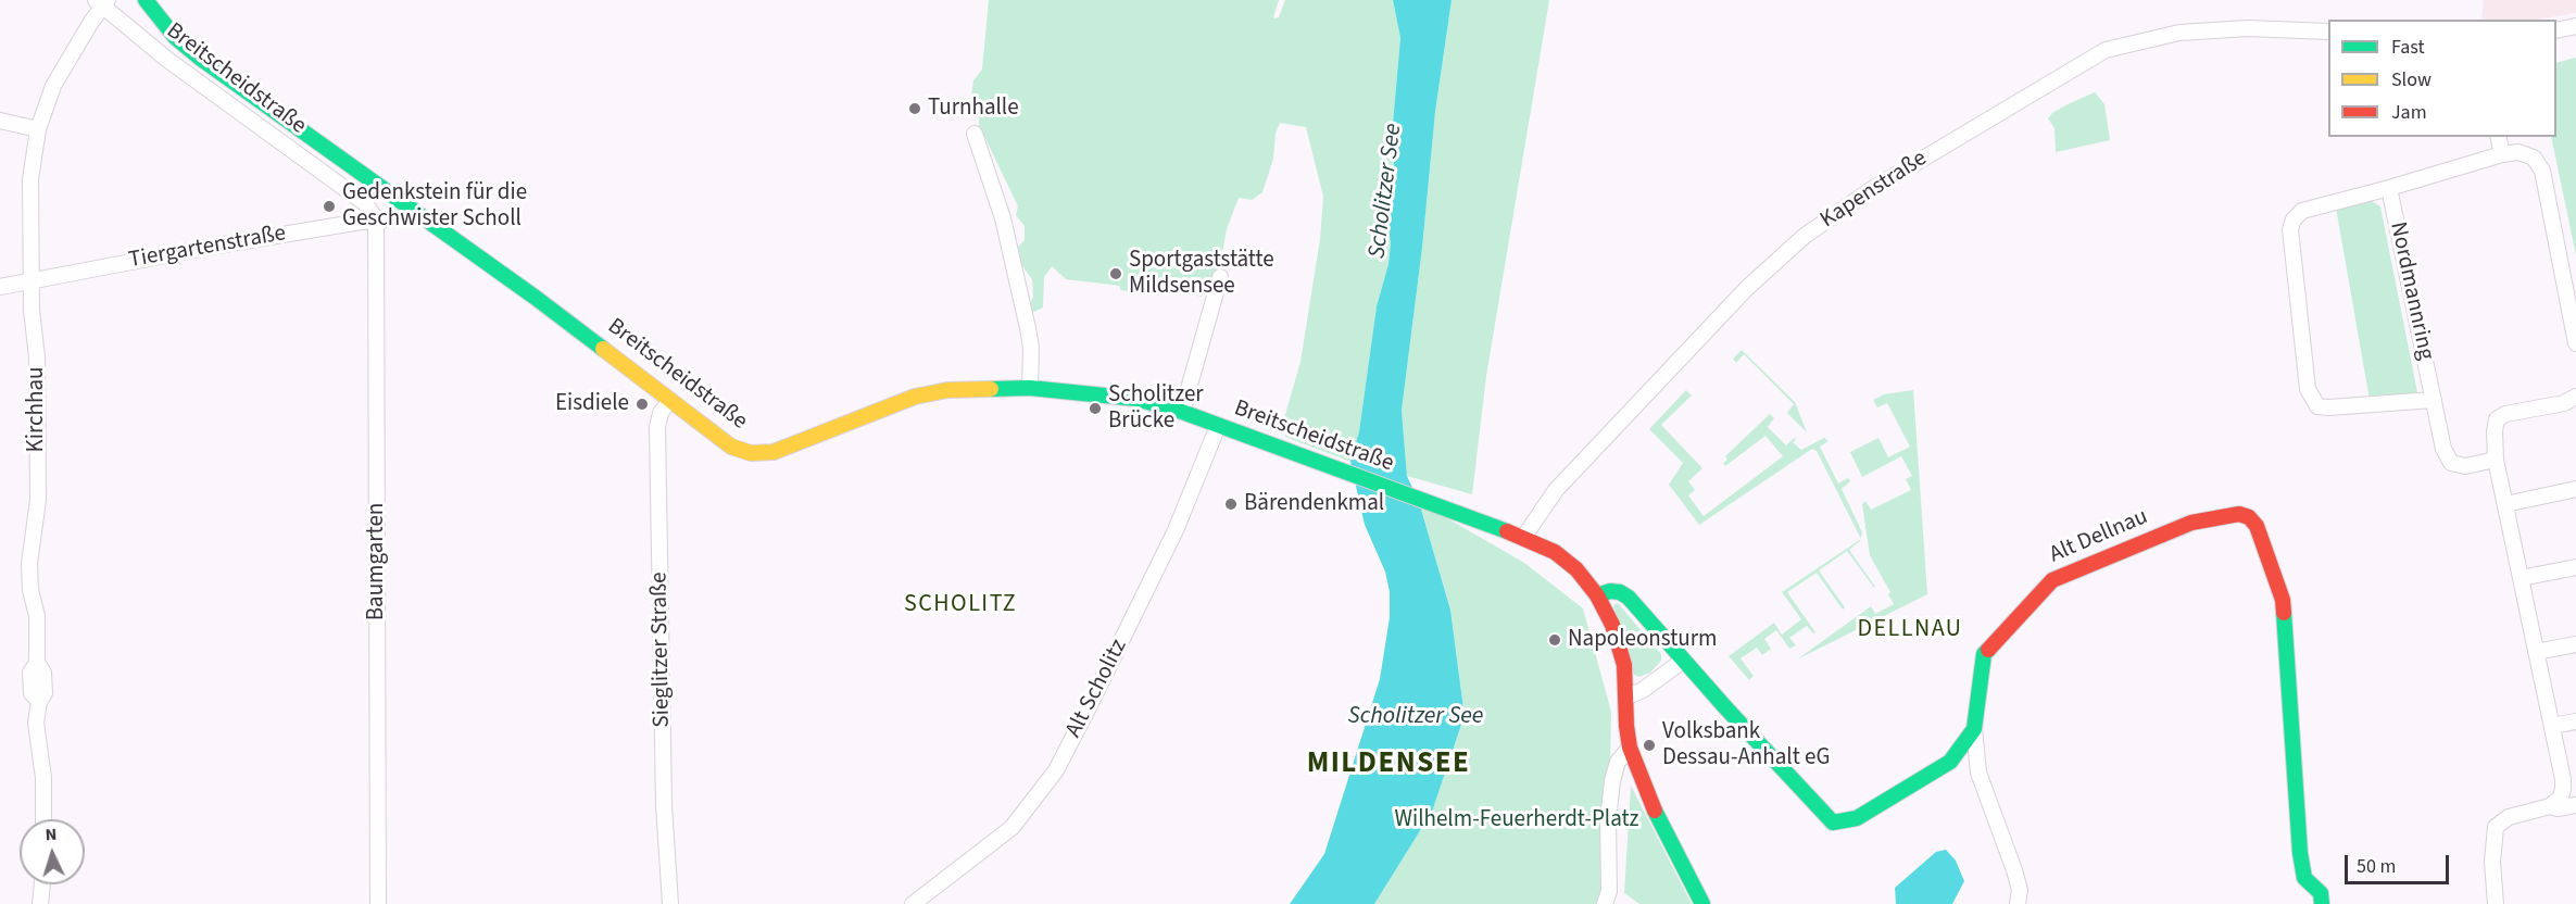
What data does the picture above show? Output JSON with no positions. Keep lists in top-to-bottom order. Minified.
{"streets":{"street":["Breitscheidstraße","Kapenstraße","Tiergartenstraße","Nordmannring","Kirchhau","Alt Dellnau","Baumgarten","Sieglitzer Straße","Alt Scholitz"]},"crossings":[["Breitscheidstraße","Kapenstraße"],["Breitscheidstraße","Tiergartenstraße"],["Breitscheidstraße","Kirchhau"],["Breitscheidstraße","Baumgarten"],["Breitscheidstraße","Sieglitzer Straße"],["Breitscheidstraße","Alt Scholitz"],["Tiergartenstraße","Kirchhau"],["Tiergartenstraße","Baumgarten"]],"districts":["SCHOLITZ","DELLNAU","MILDENSEE"],"water":["Scholitzer See"],"parks":["Wilhelm-Feuerherdt-Platz"],"places":["Turnhalle","Gedenkstein für die Geschwister Scholl","Sportgaststätte Mildsensee","Eisdiele","Scholitzer Brücke","Bärendenkmal","Napoleonsturm","Volksbank Dessau-Anhalt eG"],"legend":["Fast","Slow","Jam"],"scale_bar":"50 m","north":"top"}
